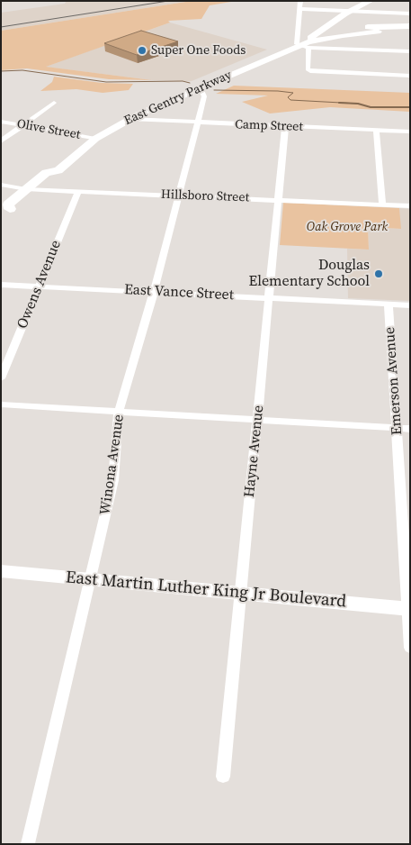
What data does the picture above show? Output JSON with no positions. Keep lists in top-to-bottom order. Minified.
{"streets":{"main road":["East Gentry Parkway","East Martin Luther King Jr Boulevard"],"street":["Camp Street","Olive Street","Hillsboro Street","Owens Avenue","East Vance Street","Emerson Avenue","Hayne Avenue","Winona Avenue"]},"crossings":[["East Gentry Parkway","Camp Street"],["East Gentry Parkway","Olive Street"],["East Gentry Parkway","Hillsboro Street"],["East Gentry Parkway","Winona Avenue"],["Camp Street","Hayne Avenue"],["Camp Street","Winona Avenue"],["Hillsboro Street","Owens Avenue"],["Hillsboro Street","Hayne Avenue"],["Hillsboro Street","Winona Avenue"],["Owens Avenue","East Vance Street"],["East Vance Street","Emerson Avenue"],["East Vance Street","Hayne Avenue"],["East Vance Street","Winona Avenue"],["Emerson Avenue","East Martin Luther King Jr Boulevard"],["Hayne Avenue","East Martin Luther King Jr Boulevard"],["Winona Avenue","East Martin Luther King Jr Boulevard"]],"parks":["Oak Grove Park"],"places":["Super One Foods","Douglas Elementary School"]}
